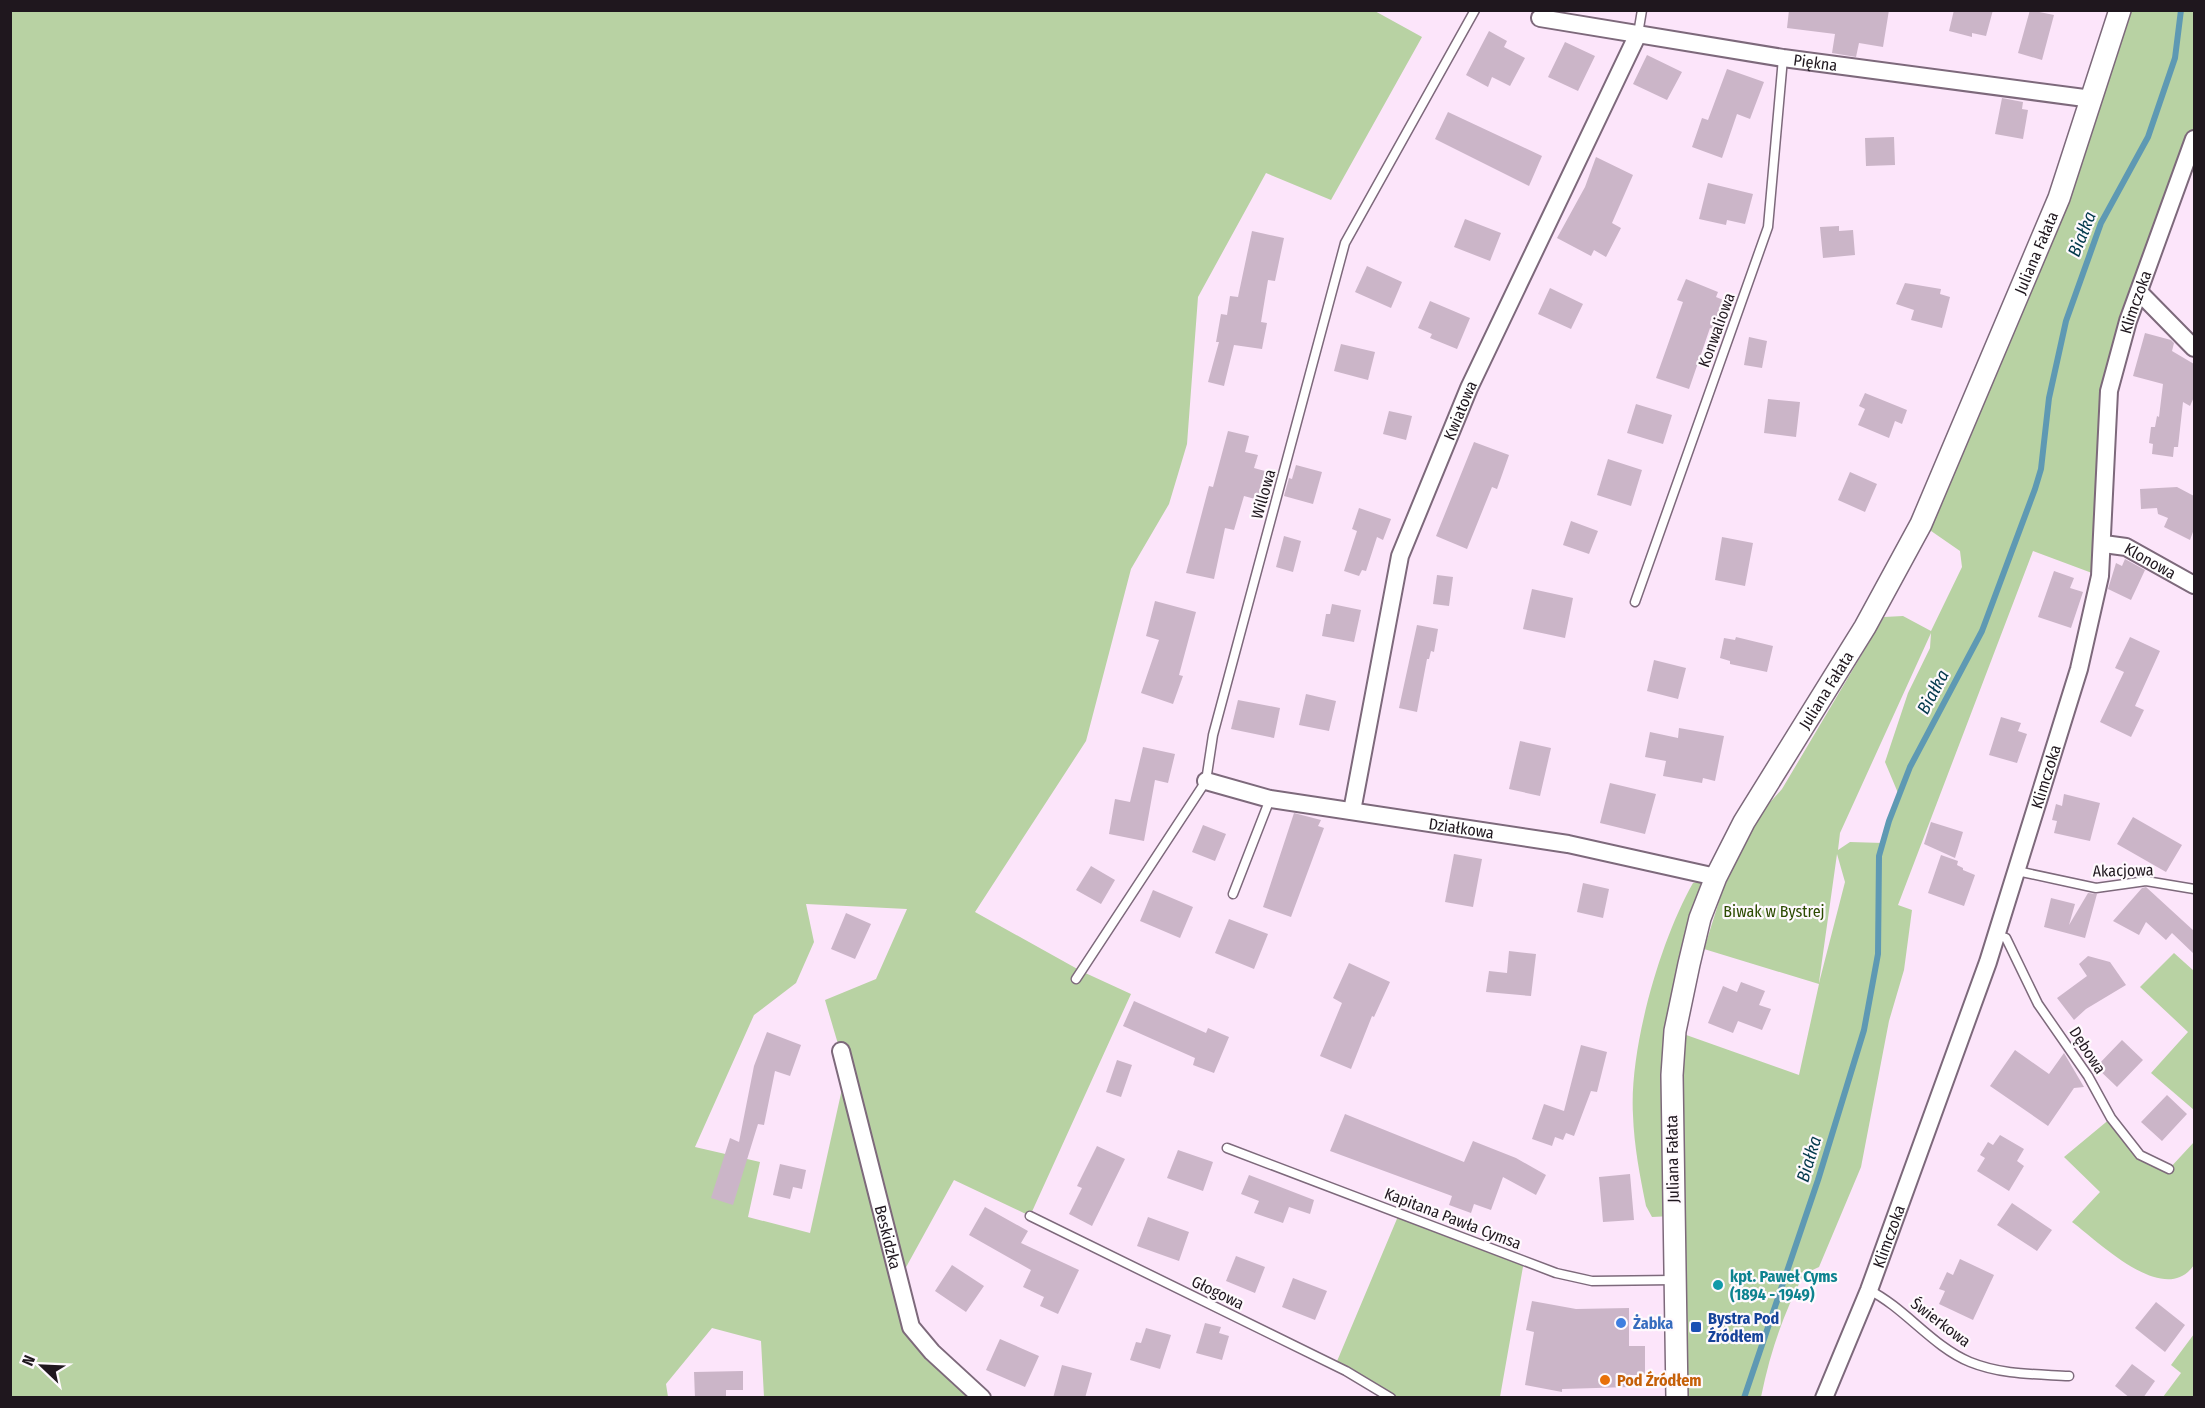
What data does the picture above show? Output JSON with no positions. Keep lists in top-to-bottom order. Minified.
{"streets":{"street":["Piękna","Juliana Fałata","Klimczoka","Kwiatowa","Klonowa","Działkowa","Beskidzka"],"lane":["Konwaliowa","Willowa","Akacjowa","Dębowa","Kapitana Pawła Cymsa","Głogowa","Świerkowa"]},"crossings":[["Piękna","Juliana Fałata"],["Piękna","Konwaliowa"],["Piękna","Kwiatowa"],["Juliana Fałata","Działkowa"],["Juliana Fałata","Kapitana Pawła Cymsa"],["Klimczoka","Klonowa"],["Klimczoka","Akacjowa"],["Klimczoka","Dębowa"],["Klimczoka","Świerkowa"],["Kwiatowa","Działkowa"],["Willowa","Działkowa"]],"water":["Białka"],"parks":["Biwak w Bystrej"],"places":{"other":["kpt. Paweł Cyms (1894 - 1949)","Żabka","Pod Źródłem"],"transit":["Bystra Pod Źródłem"]},"north":"top left"}
